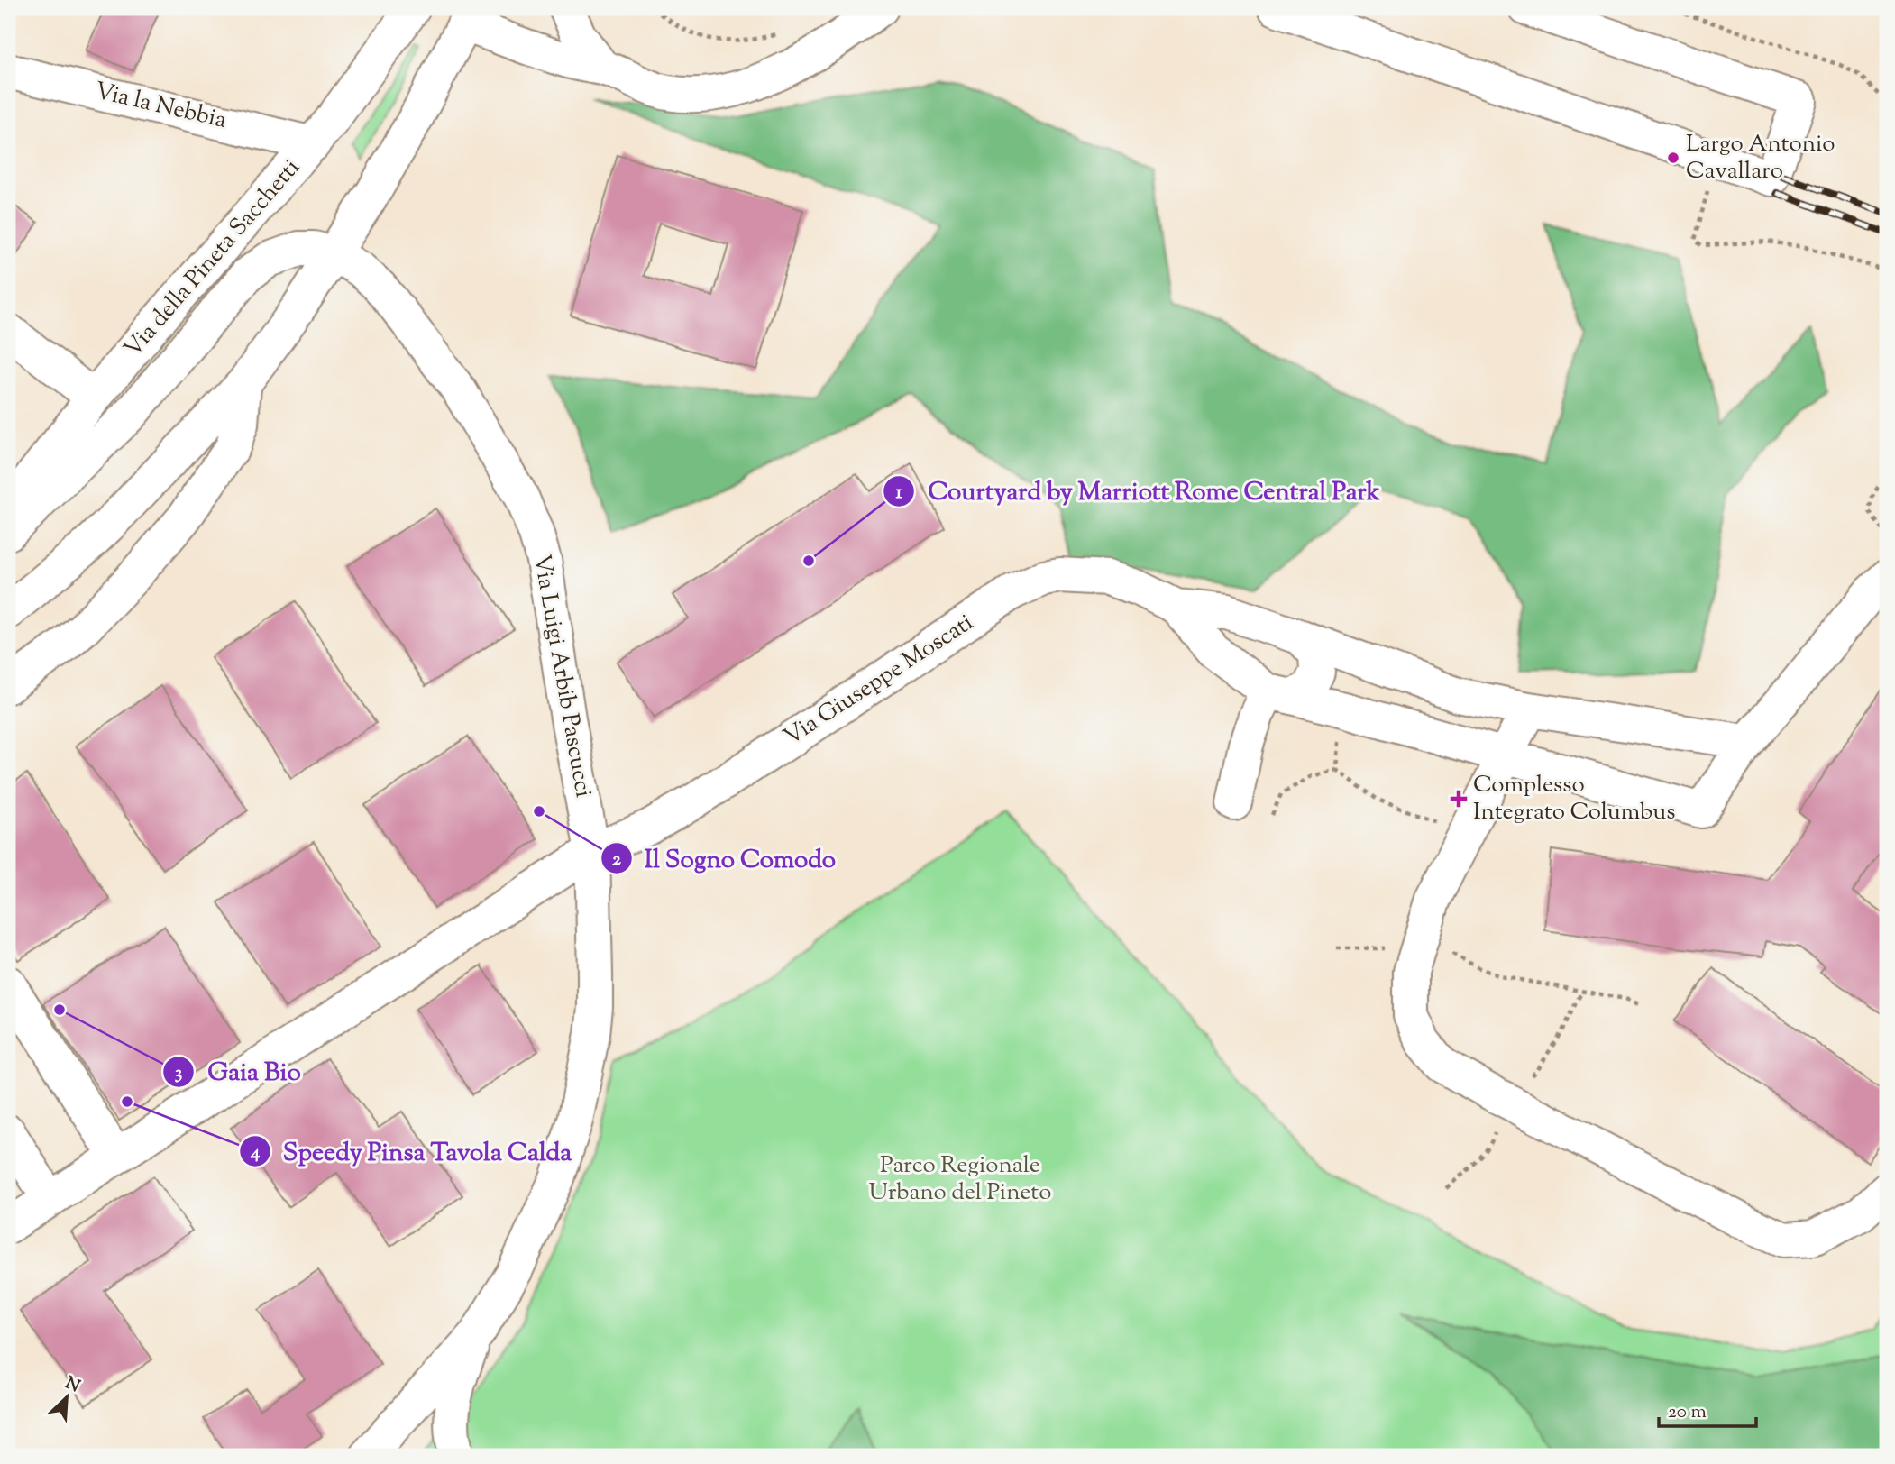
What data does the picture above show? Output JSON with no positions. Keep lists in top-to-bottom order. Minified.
{"streets":{"street":["Via la Nebbia","Via della Pineta Sacchetti","Via Luigi Arbib Pascucci","Via Giuseppe Moscati"]},"crossings":[["Via la Nebbia","Via della Pineta Sacchetti"],["Via della Pineta Sacchetti","Via Luigi Arbib Pascucci"],["Via Luigi Arbib Pascucci","Via Giuseppe Moscati"]],"parks":["Parco Regionale Urbano del Pineto"],"places":{"other":["Largo Antonio Cavallaro","Courtyard by Marriott Rome Central Park","Il Sogno Comodo","Gaia Bio","Speedy Pinsa Tavola Calda"],"health":["Complesso Integrato Columbus"]},"scale_bar":"20 m","north":"top right"}
